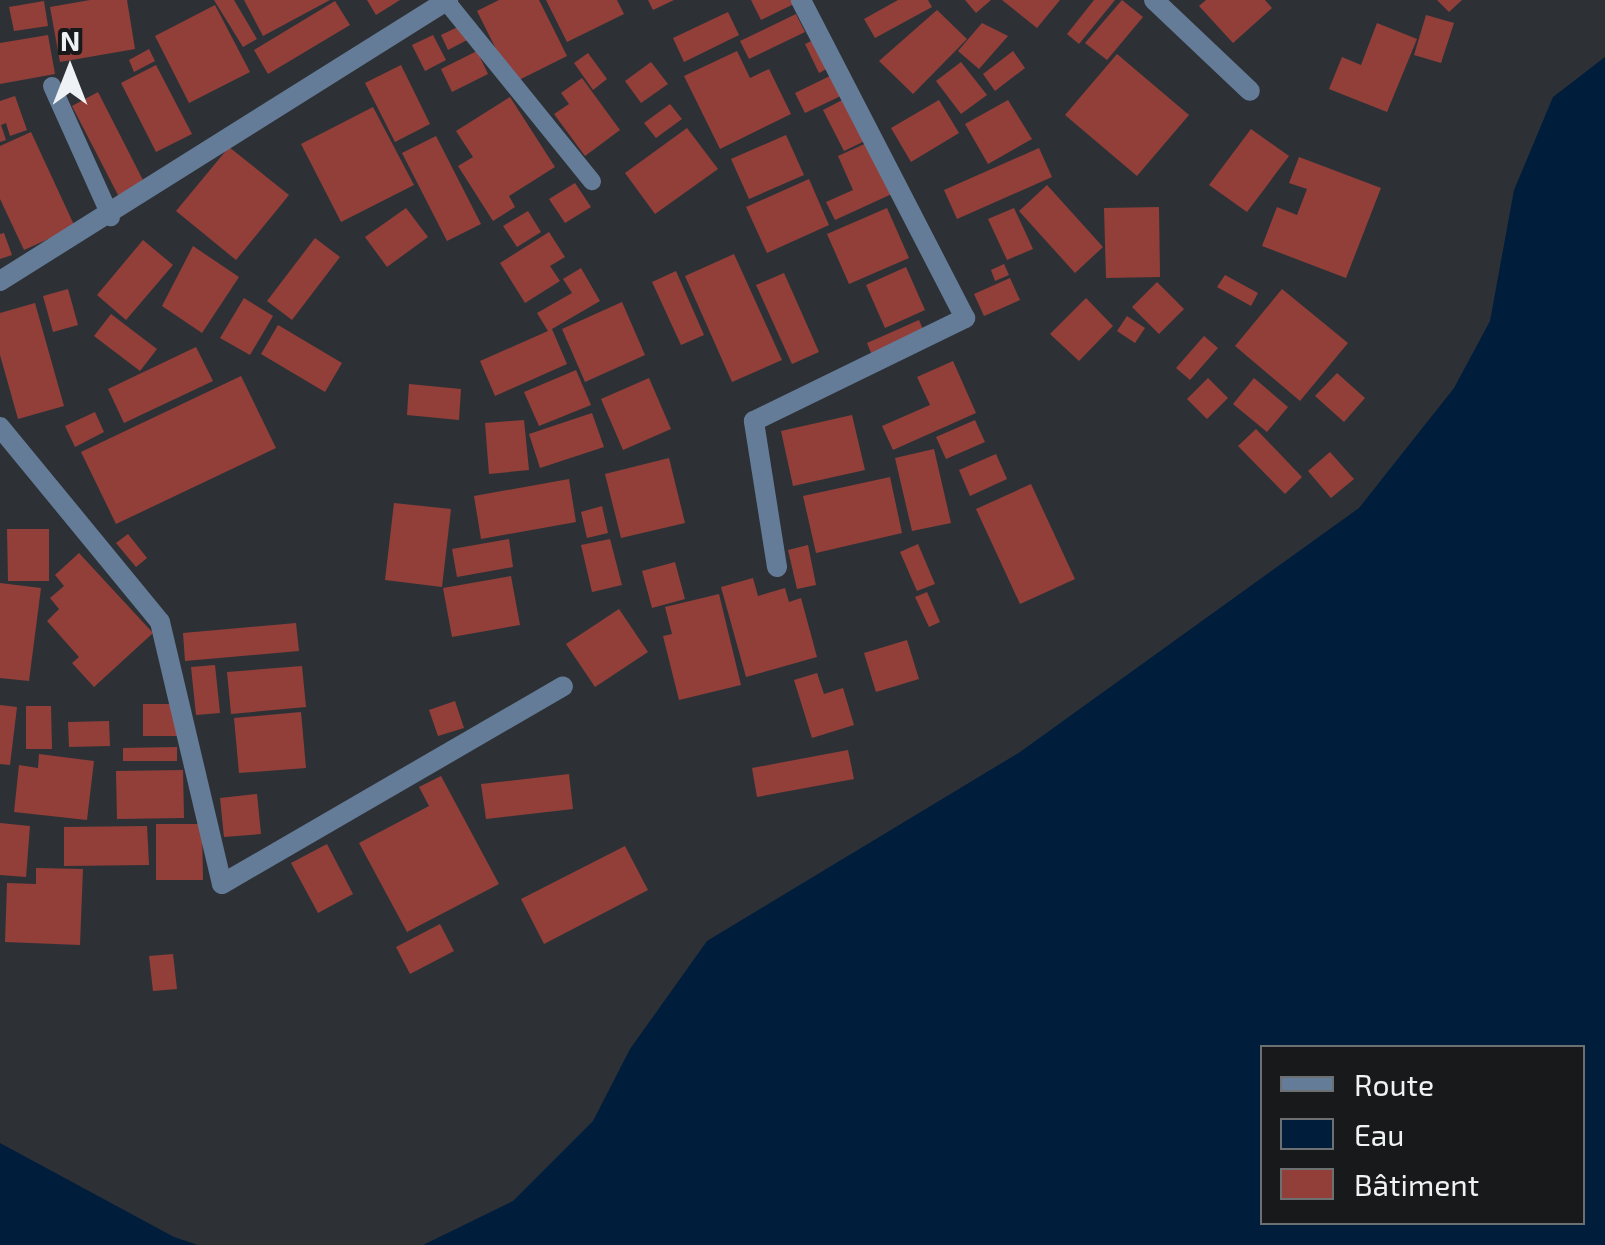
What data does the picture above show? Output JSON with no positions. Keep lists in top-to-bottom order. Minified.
{"legend":["Route","Eau","Bâtiment"],"north":"top"}
